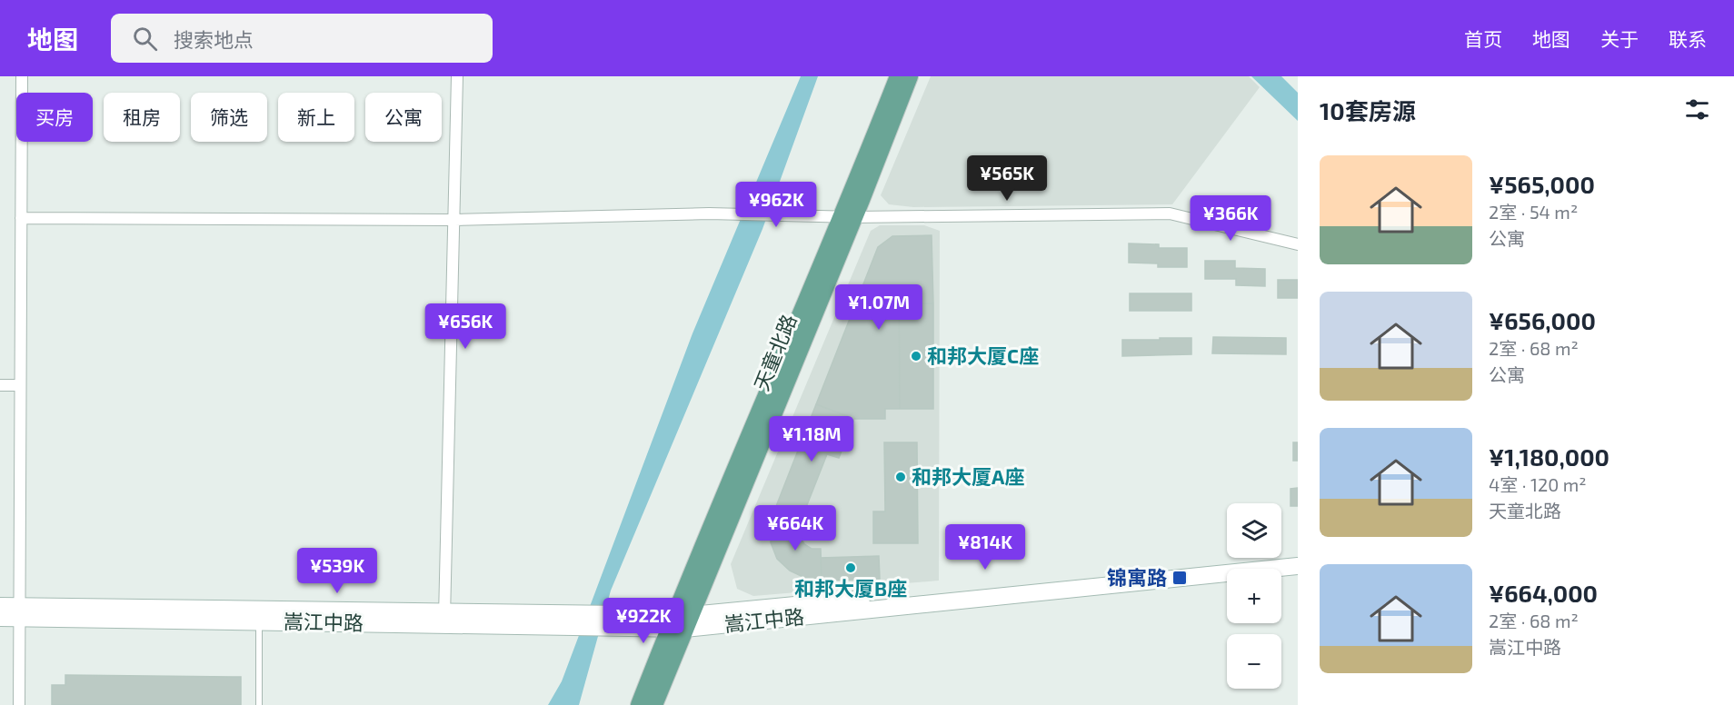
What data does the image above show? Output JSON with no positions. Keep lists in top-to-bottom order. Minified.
{"streets":{"main road":["天童北路","嵩江中路"]},"crossings":[["天童北路","嵩江中路"]],"places":{"other":["和邦大厦C座","和邦大厦A座","和邦大厦B座"],"transit":["锦寓路"]},"page":{"header":"地图","search":"搜索地点","nav":["首页","地图","关于","联系"],"heading":"10套房源","chip":["买房","租房","筛选","新上","公寓"],"list":[{"name":"¥565,000","note":"2室 · 54 m² · 公寓"},{"name":"¥656,000","note":"2室 · 68 m² · 公寓"},{"name":"¥1,180,000","note":"4室 · 120 m² · 天童北路"},{"name":"¥664,000","note":"2室 · 68 m² · 嵩江中路"}],"price":["¥565K","¥962K","¥366K","¥1.07M","¥656K","¥1.18M","¥664K","¥814K","¥539K","¥922K"],"map_buttons":["+","−"]}}
